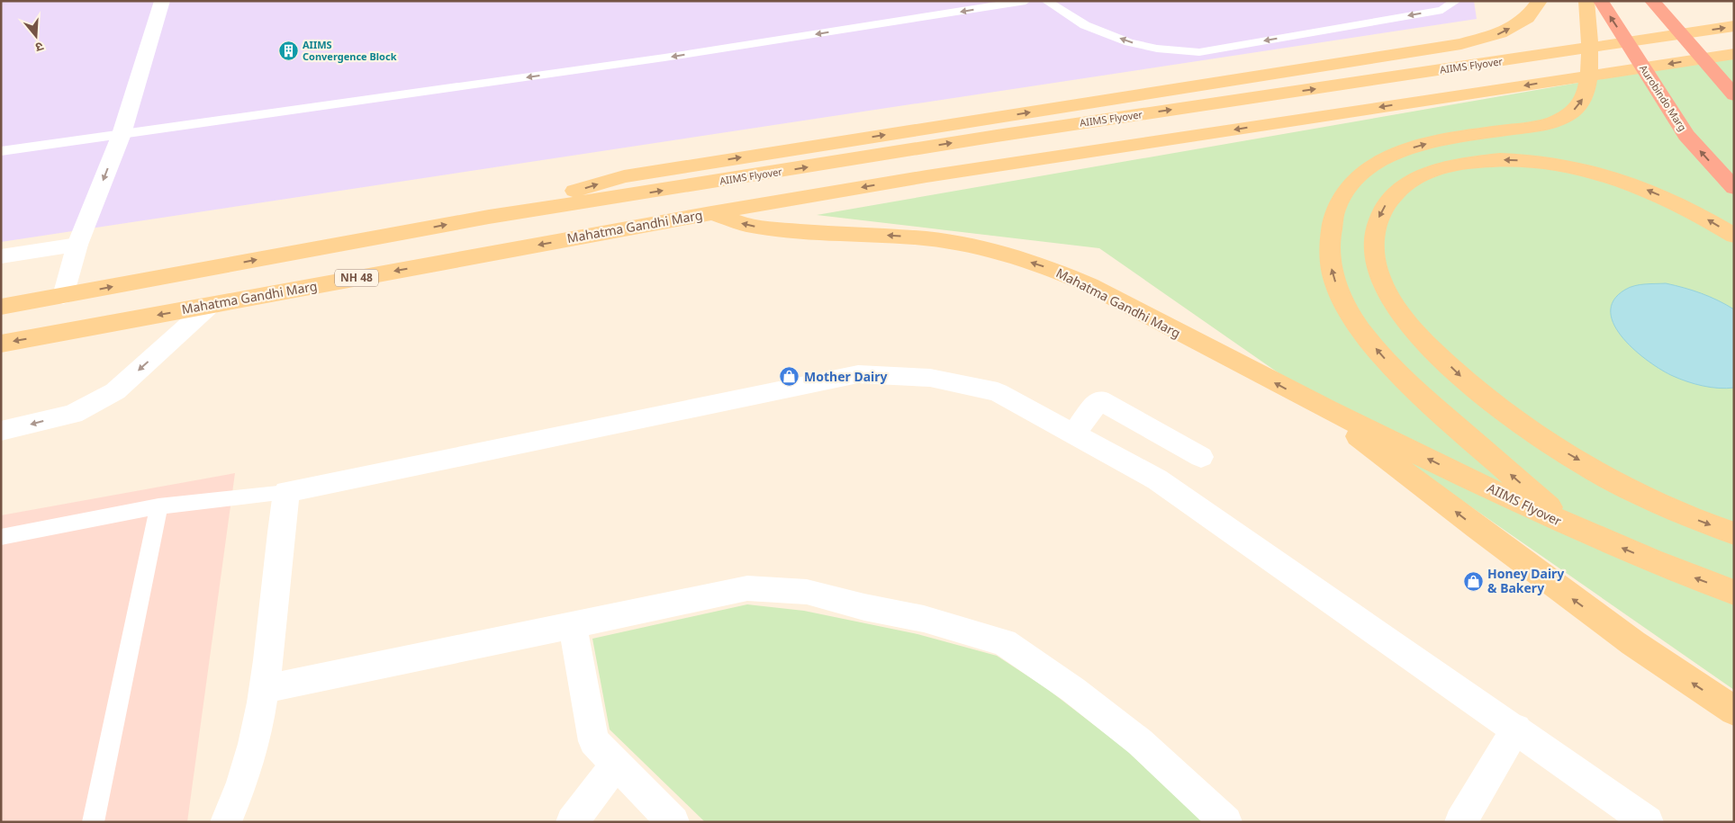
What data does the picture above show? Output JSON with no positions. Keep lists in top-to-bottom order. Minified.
{"streets":{"highway":["Aurobindo Marg"],"main road":["AIIMS Flyover","Mahatma Gandhi Marg","NH 48"]},"crossings":[["AIIMS Flyover","Mahatma Gandhi Marg"]],"places":{"building":["AIIMS Convergence Block"],"shop":["Mother Dairy","Honey Dairy & Bakery"]},"north":"bottom"}
